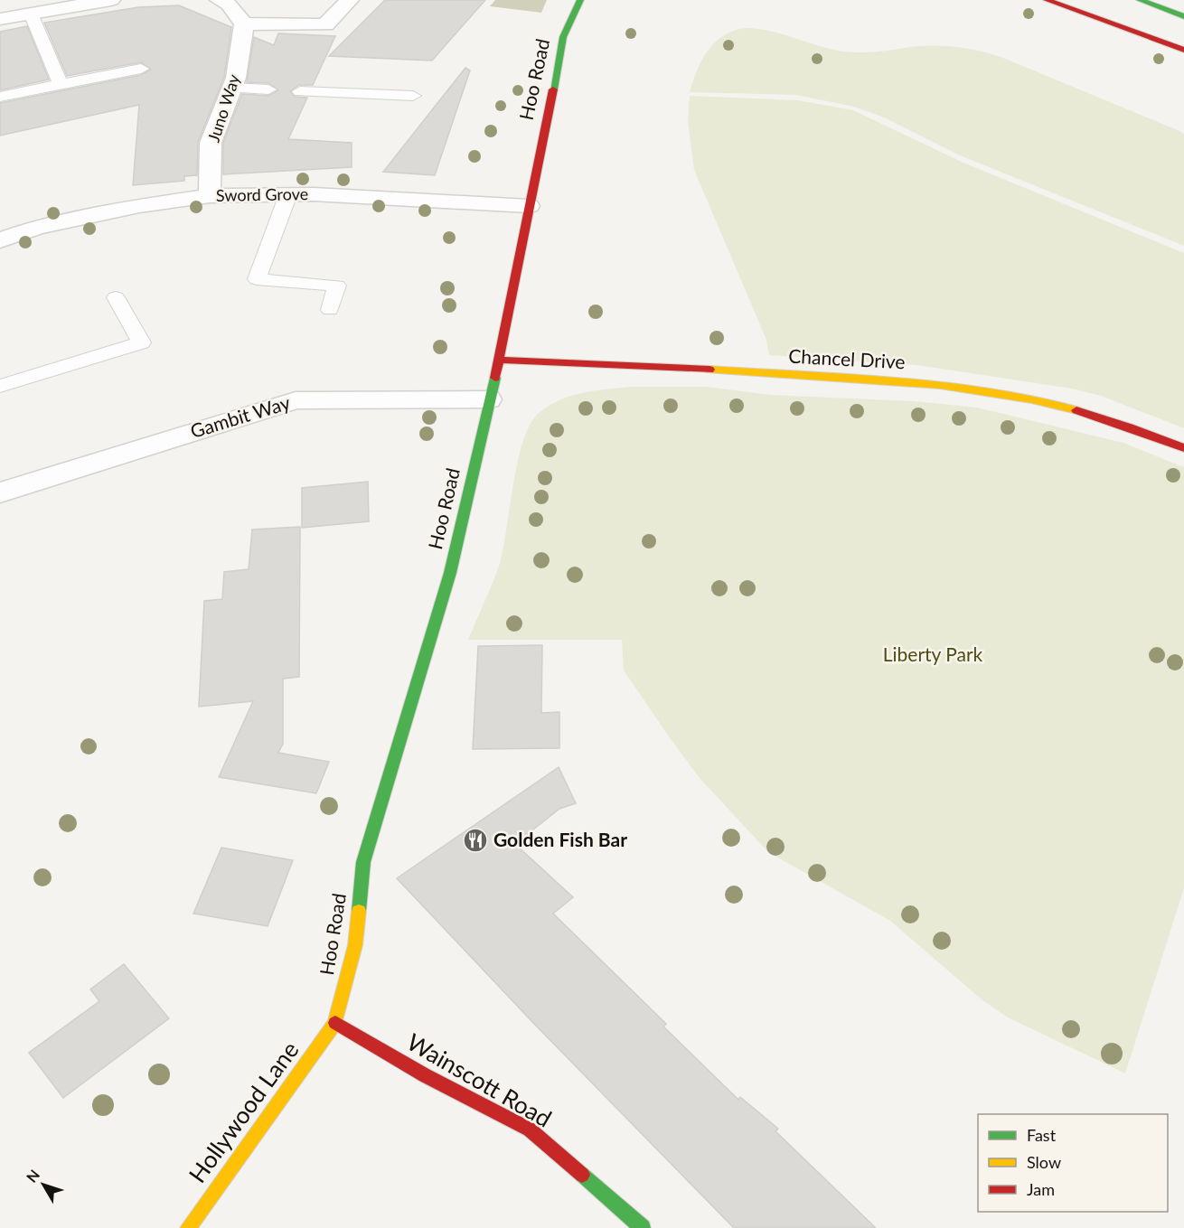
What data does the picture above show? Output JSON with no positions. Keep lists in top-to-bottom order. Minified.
{"streets":{"main road":["Hoo Road","Chancel Drive","Wainscott Road","Hollywood Lane"],"street":["Juno Way","Sword Grove","Gambit Way"]},"crossings":[["Hoo Road","Sword Grove"],["Hoo Road","Chancel Drive"],["Hoo Road","Gambit Way"],["Hoo Road","Wainscott Road"],["Hoo Road","Hollywood Lane"],["Juno Way","Sword Grove"],["Wainscott Road","Hollywood Lane"]],"parks":["Liberty Park"],"places":{"restaurant":["Golden Fish Bar"]},"legend":["Fast","Slow","Jam"],"north":"top left"}
